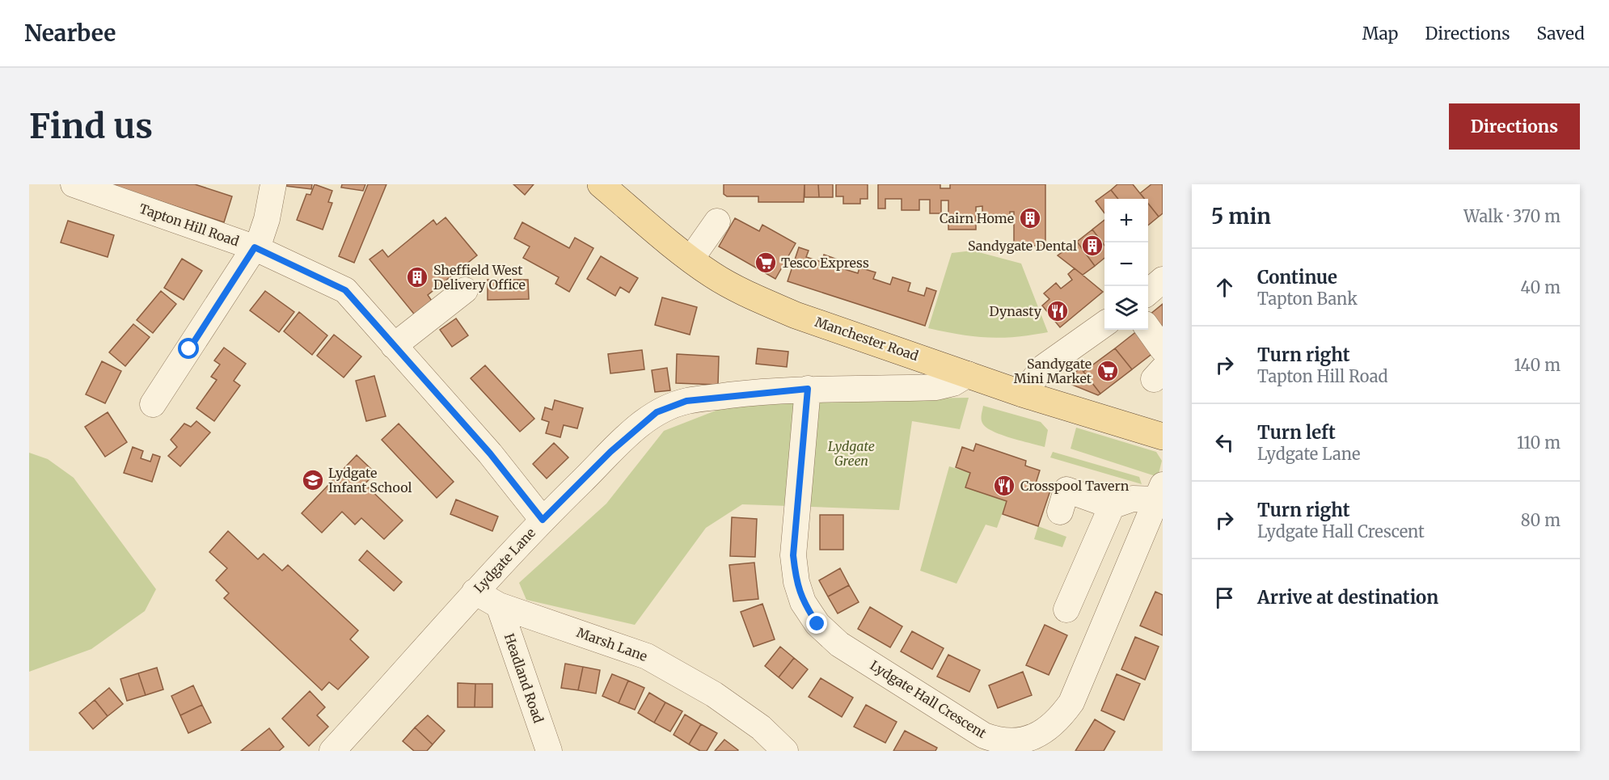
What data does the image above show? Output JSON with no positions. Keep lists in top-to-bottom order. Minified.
{"streets":{"main road":["Manchester Road"],"street":["Tapton Hill Road","Lydgate Lane","Marsh Lane","Headland Road","Lydgate Hall Crescent"]},"crossings":[["Tapton Hill Road","Lydgate Lane"],["Manchester Road","Lydgate Lane"],["Lydgate Lane","Marsh Lane"],["Lydgate Lane","Lydgate Hall Crescent"],["Marsh Lane","Headland Road"]],"parks":["Lydgate Green"],"places":{"building":["Cairn Home","Sandygate Dental","Sheffield West Delivery Office"],"supermarket":["Tesco Express","Sandygate Mini Market"],"restaurant":["Dynasty","Crosspool Tavern"],"school or university":["Lydgate Infant School"]},"page":{"header":"Nearbee","nav":["Map","Directions","Saved"],"buttons":"Directions","title":"Find us","heading":["5 min","Walk · 370 m"],"map_buttons":["+","−"],"list":[["Continue","Tapton Bank","40 m"],["Turn right","Tapton Hill Road","140 m"],["Turn left","Lydgate Lane","110 m"],["Turn right","Lydgate Hall Crescent","80 m"],"Arrive at destination"]}}
